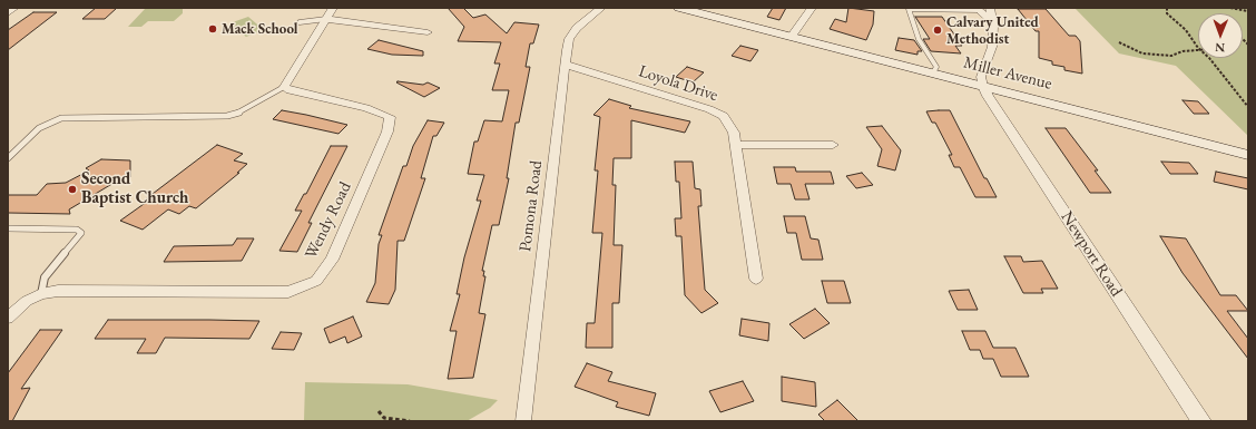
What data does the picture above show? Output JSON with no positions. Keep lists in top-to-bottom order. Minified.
{"streets":{"main road":["Miller Avenue"],"street":["Loyola Drive","Pomona Road","Wendy Road","Newport Road"]},"crossings":[["Miller Avenue","Newport Road"],["Loyola Drive","Pomona Road"]],"places":["Mack School","Calvary United Methodist","Second Baptist Church"],"north":"bottom"}
